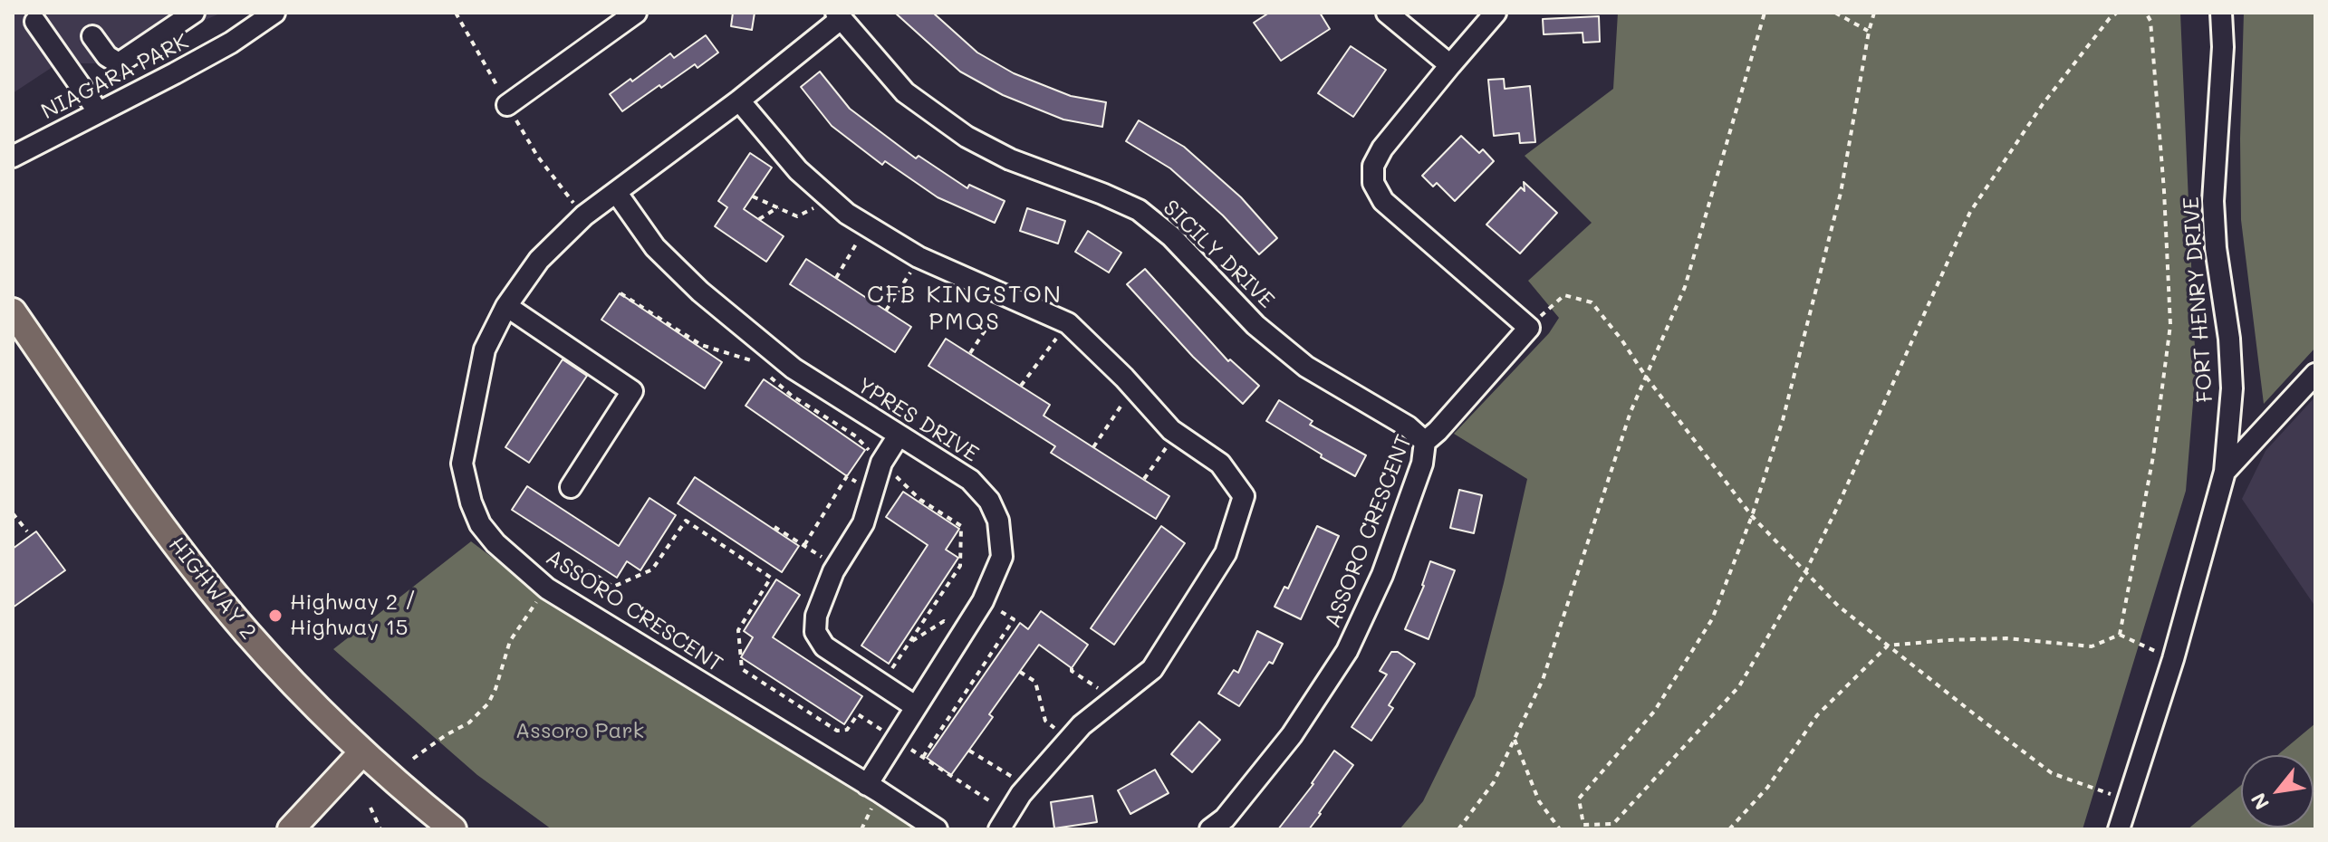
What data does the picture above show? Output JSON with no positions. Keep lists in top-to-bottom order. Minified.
{"streets":{"main road":["HIGHWAY 2"],"street":["NIAGARA PARK","SICILY DRIVE","FORT HENRY DRIVE","YPRES DRIVE","ASSORO CRESCENT"]},"crossings":[["SICILY DRIVE","ASSORO CRESCENT"],["YPRES DRIVE","ASSORO CRESCENT"]],"districts":["CFB KINGSTON PMQS"],"parks":["Assoro Park"],"places":["Highway 2 / Highway 15"],"north":"bottom left"}
